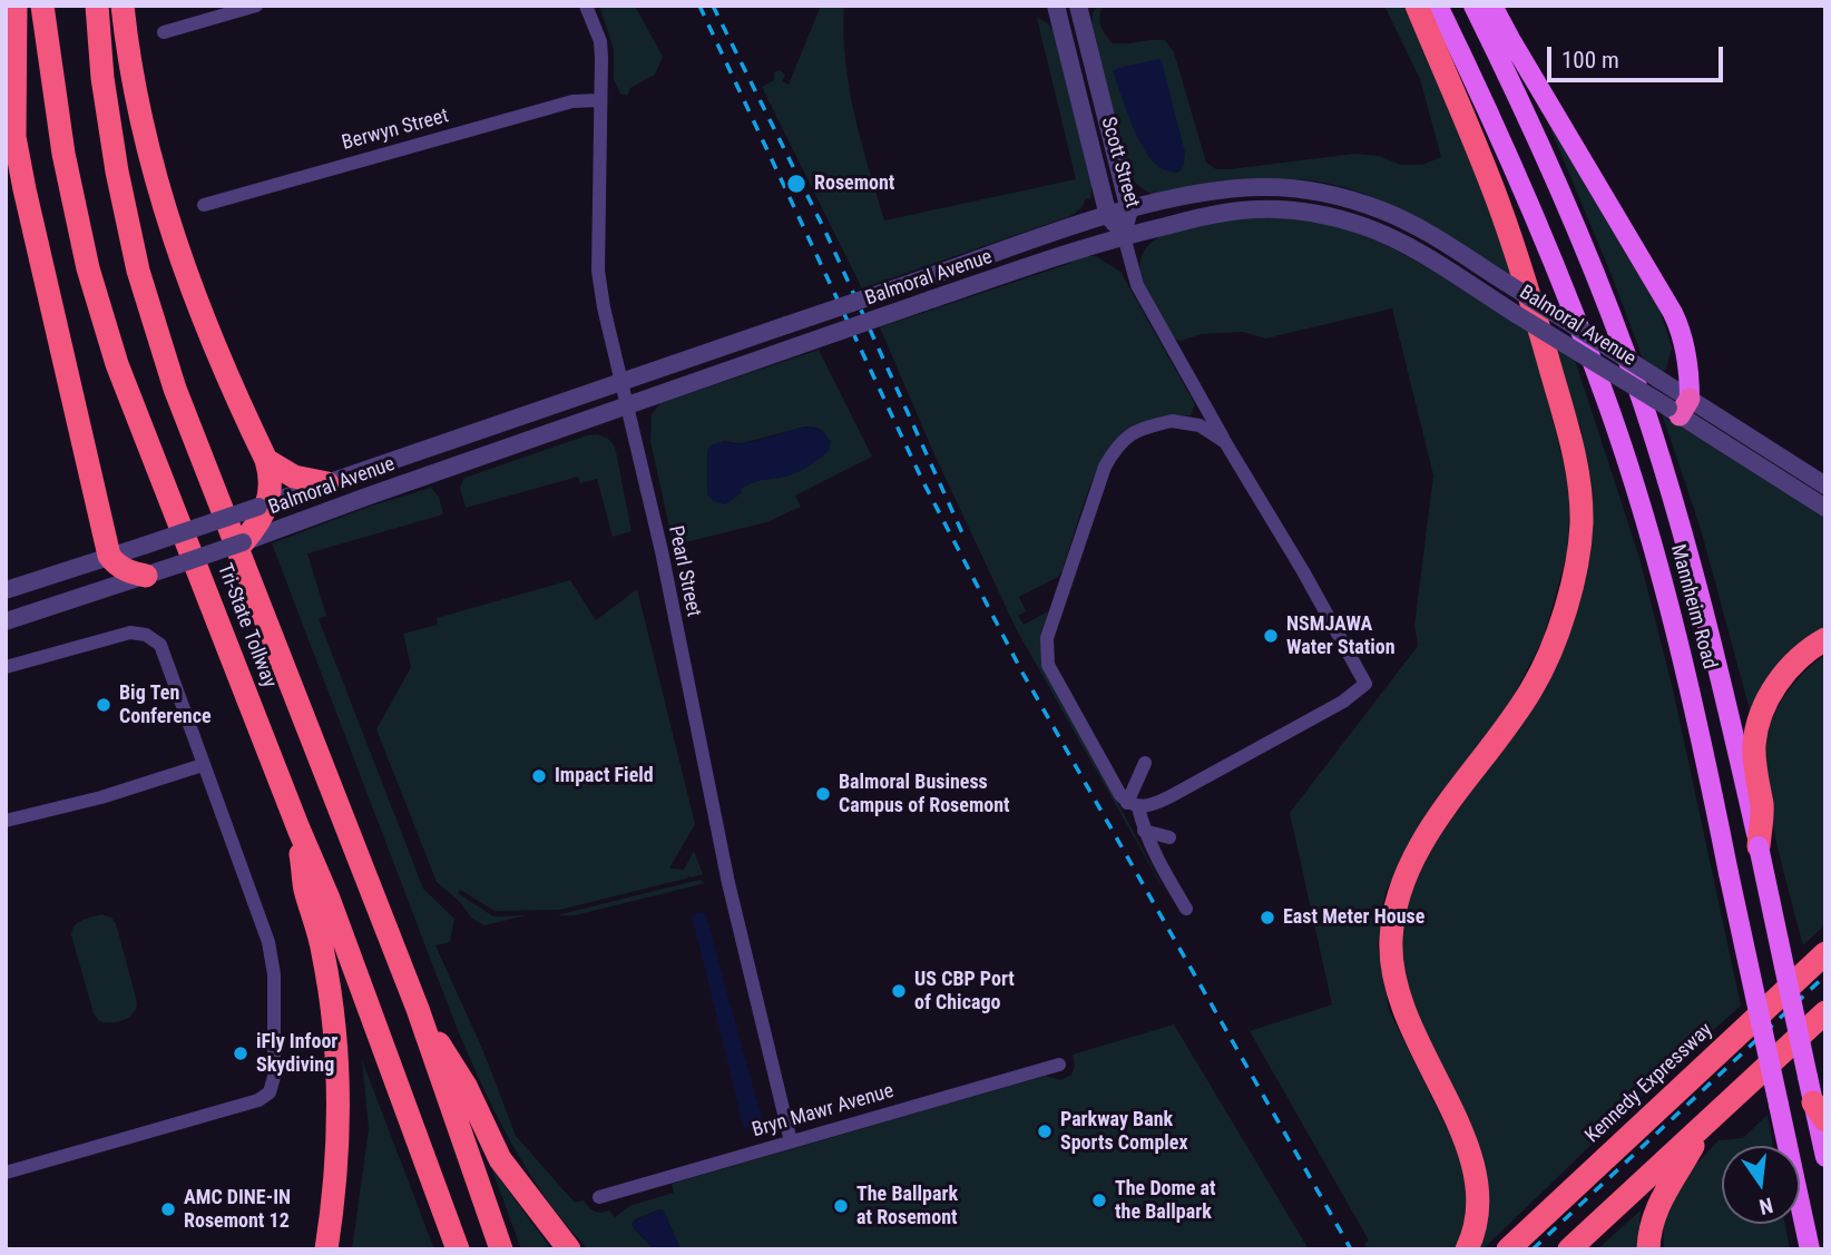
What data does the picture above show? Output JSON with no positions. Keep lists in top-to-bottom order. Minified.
{"streets":{"highway":["Tri-State Tollway","Kennedy Expressway"],"main road":["Mannheim Road"],"street":["Berwyn Street","Scott Street","Balmoral Avenue","Pearl Street","Bryn Mawr Avenue"]},"crossings":[["Berwyn Street","Pearl Street"],["Scott Street","Balmoral Avenue"],["Balmoral Avenue","Pearl Street"],["Pearl Street","Bryn Mawr Avenue"]],"places":["Rosemont","NSMJAWA Water Station","Big Ten Conference","Impact Field","Balmoral Business Campus of Rosemont","East Meter House","US CBP Port of Chicago","iFly Infoor Skydiving","Parkway Bank Sports Complex","The Dome at the Ballpark","The Ballpark at Rosemont","AMC DINE-IN Rosemont 12"],"scale_bar":"100 m","north":"bottom"}
